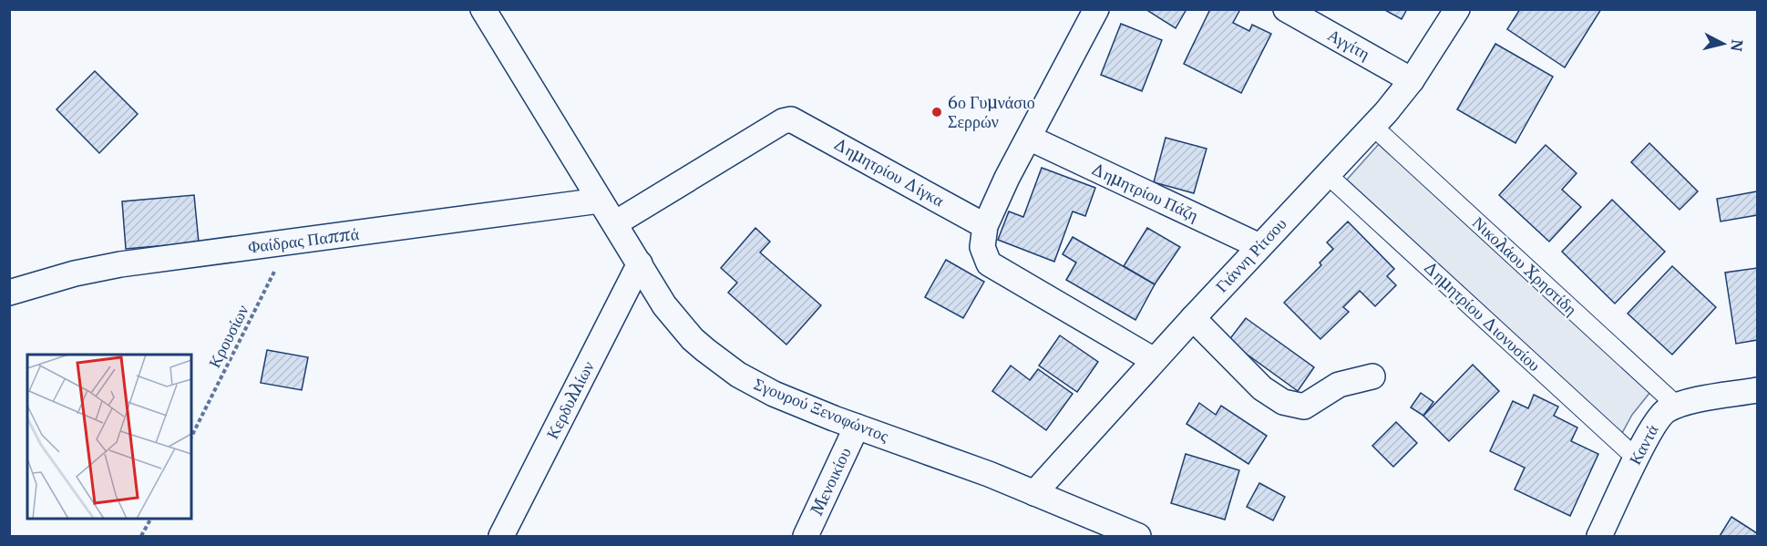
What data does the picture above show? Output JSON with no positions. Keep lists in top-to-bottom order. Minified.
{"streets":{"street":["Αγγίτη","Δημητρίου Δίγκα","Δημητρίου Πάζη","Φαίδρας Παππά","Γιάννη Ρίτσου","Νικολάου Χρηστίδη","Δημητρίου Διονυσίου","Κερδυλλίων","Σγουρού Ξενοφώντος","Καντά","Μενοικίου"],"path":["Κρουσίων"]},"crossings":[["Αγγίτη","Γιάννη Ρίτσου"],["Δημητρίου Δίγκα","Σγουρού Ξενοφώντος"],["Δημητρίου Πάζη","Γιάννη Ρίτσου"],["Φαίδρας Παππά","Κρουσίων"],["Φαίδρας Παππά","Σγουρού Ξενοφώντος"],["Γιάννη Ρίτσου","Νικολάου Χρηστίδη"],["Γιάννη Ρίτσου","Δημητρίου Διονυσίου"],["Γιάννη Ρίτσου","Σγουρού Ξενοφώντος"],["Νικολάου Χρηστίδη","Καντά"],["Δημητρίου Διονυσίου","Καντά"],["Κερδυλλίων","Σγουρού Ξενοφώντος"],["Σγουρού Ξενοφώντος","Μενοικίου"]],"places":["6ο Γυμνάσιο Σερρών"],"north":"right"}
